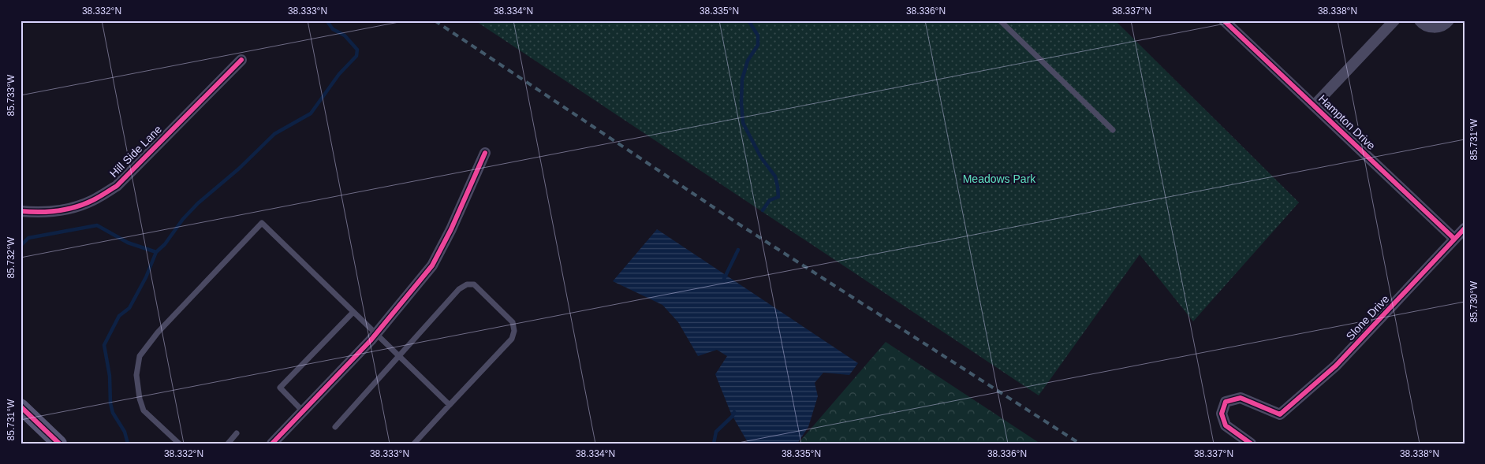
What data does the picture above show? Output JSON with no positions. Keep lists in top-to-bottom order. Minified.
{"streets":{"street":["Hampton Drive","Hill Side Lane","Slone Drive"]},"crossings":[["Hampton Drive","Slone Drive"]],"parks":["Meadows Park"],"coordinates":["38.332°N","38.333°N","38.334°N","38.335°N","38.336°N","38.337°N","38.338°N","85.733°W","85.731°W","85.732°W","85.730°W"]}
